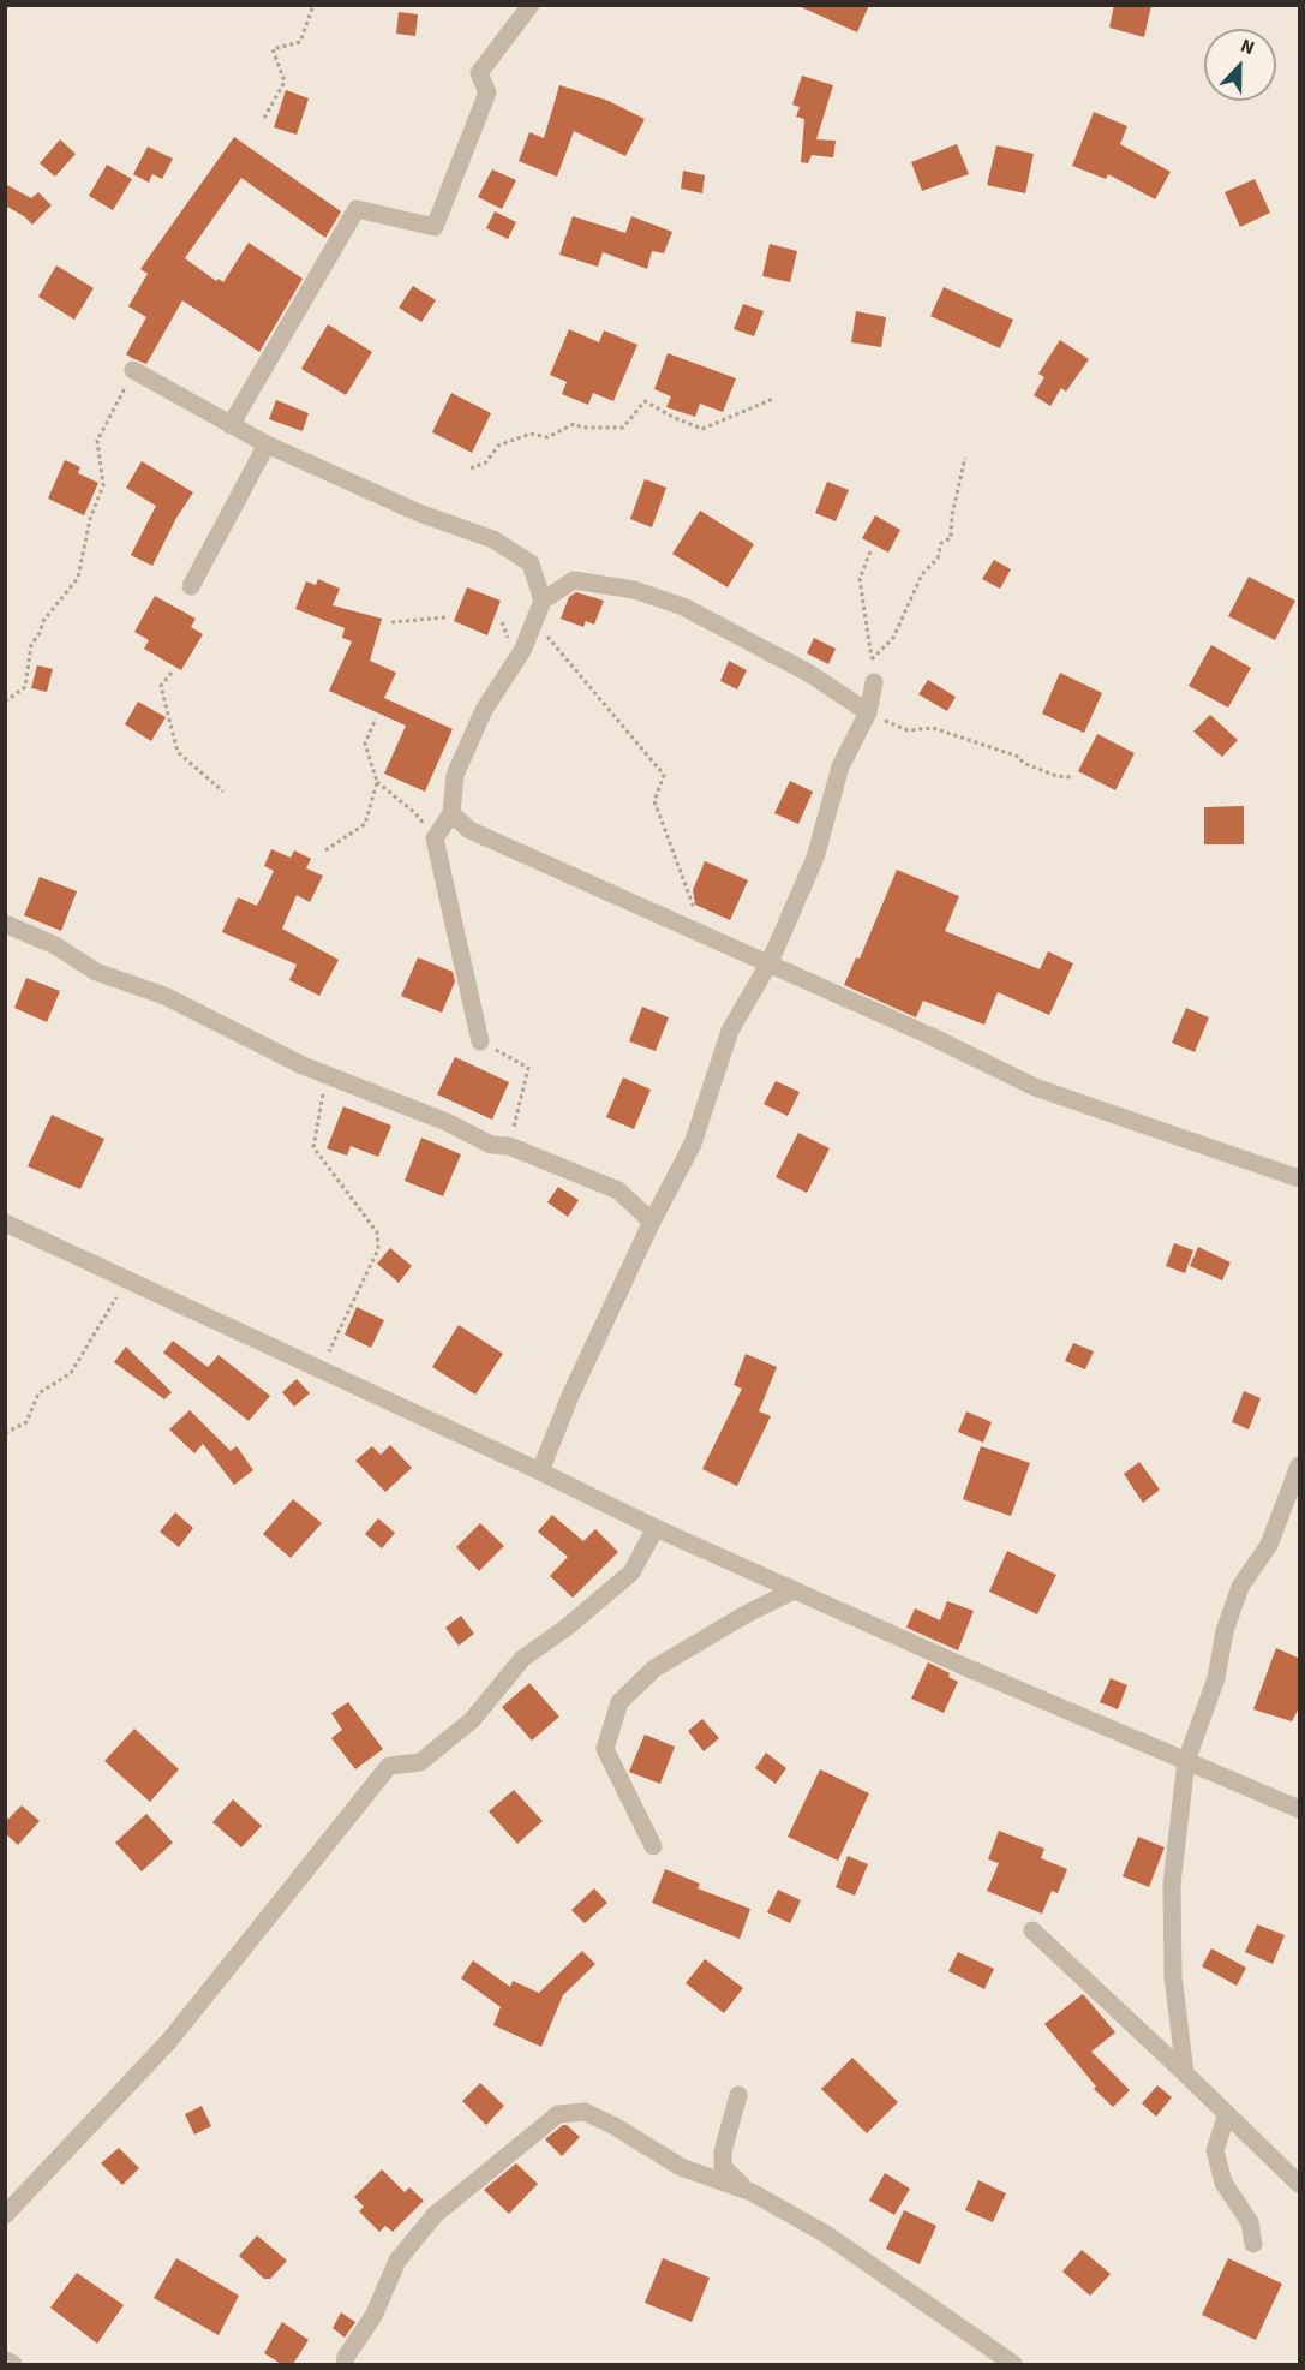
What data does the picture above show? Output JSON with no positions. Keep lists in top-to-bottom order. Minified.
{"north":"top"}
